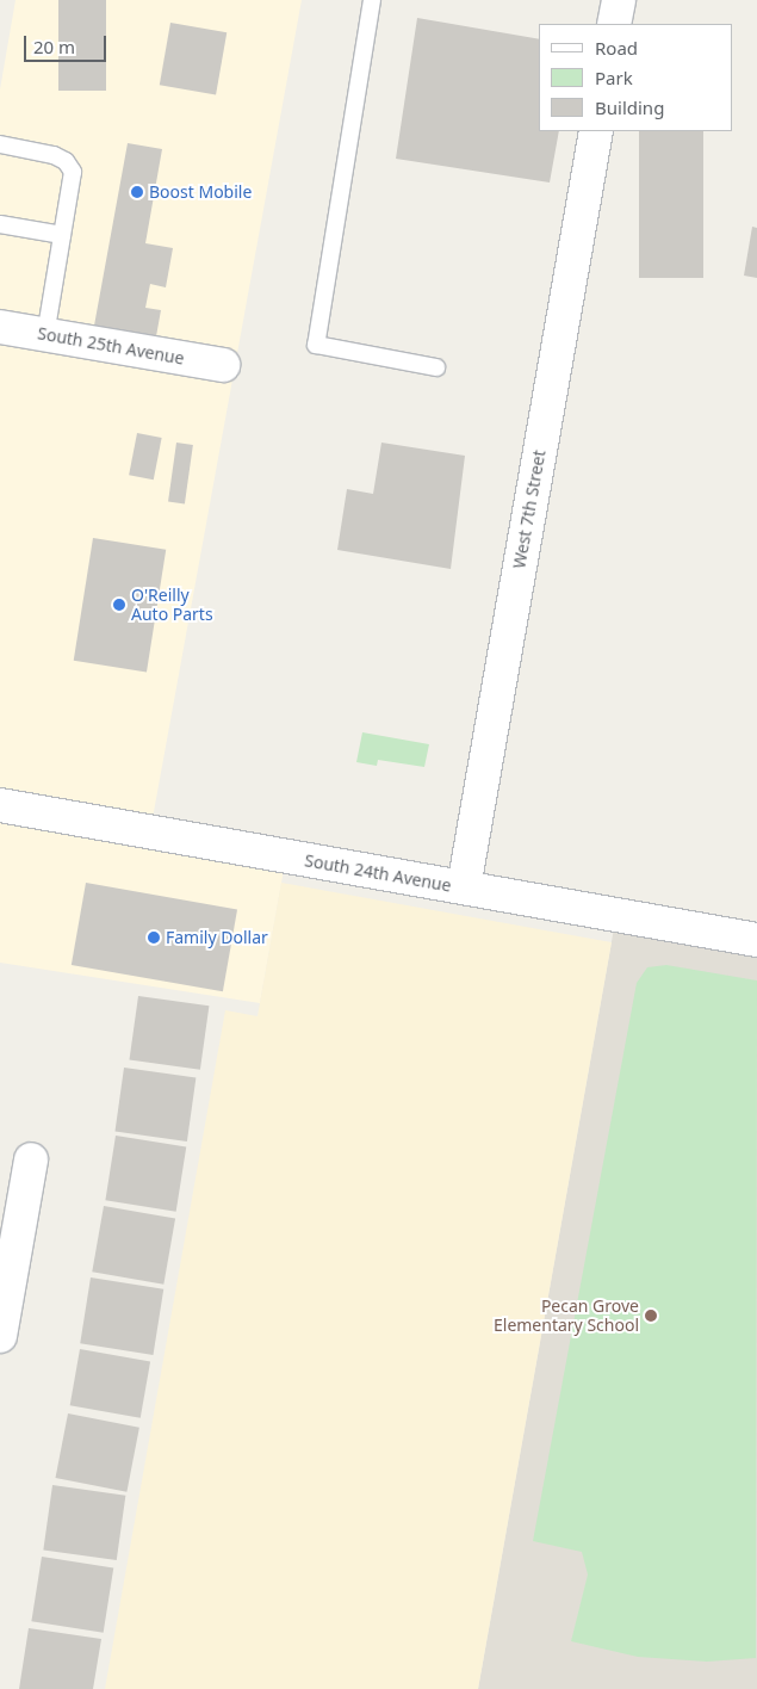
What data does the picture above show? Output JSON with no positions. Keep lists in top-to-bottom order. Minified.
{"streets":{"street":["South 25th Avenue","West 7th Street","South 24th Avenue"]},"crossings":[["West 7th Street","South 24th Avenue"]],"places":["Boost Mobile","O'Reilly Auto Parts","Family Dollar","Pecan Grove Elementary School"],"legend":["Road","Park","Building"],"scale_bar":"20 m"}
